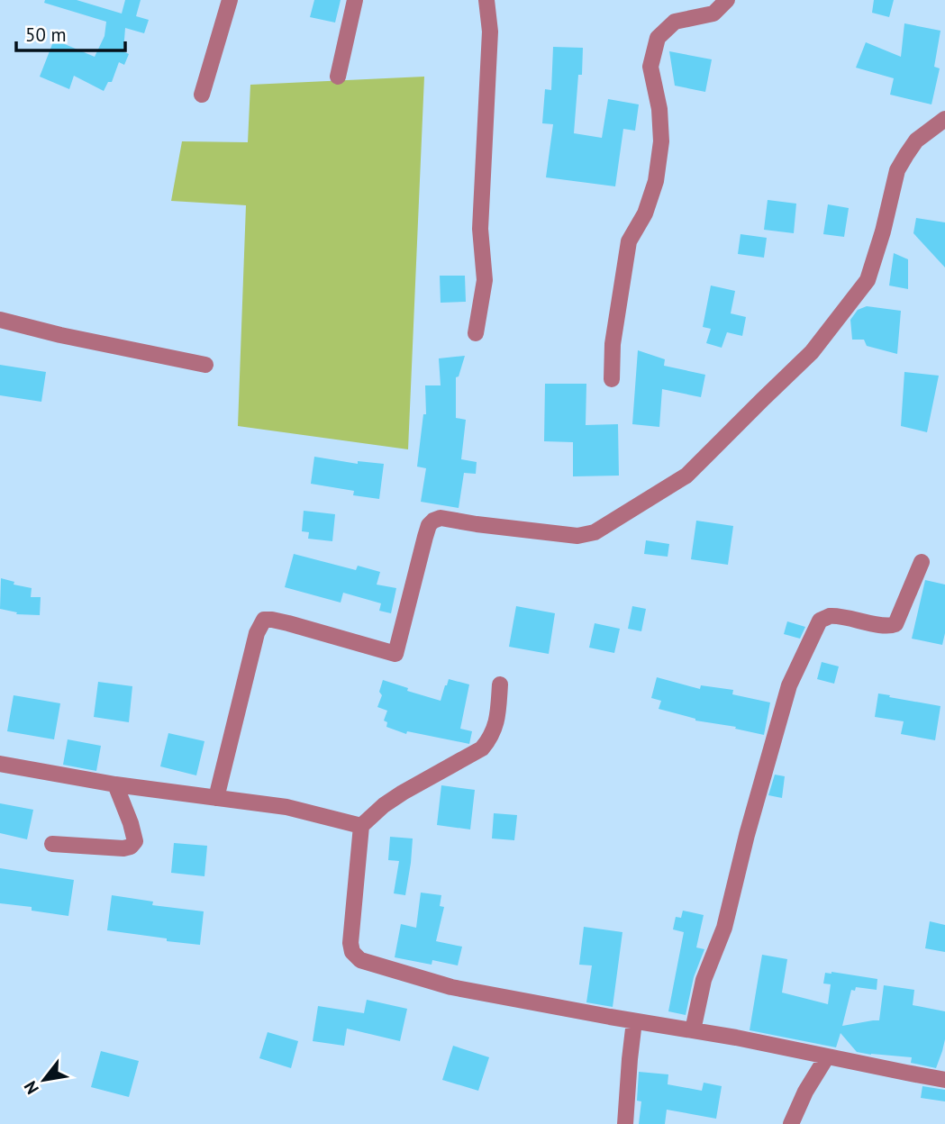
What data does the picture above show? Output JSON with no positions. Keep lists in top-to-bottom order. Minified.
{"scale_bar":"50 m","north":"bottom left"}
